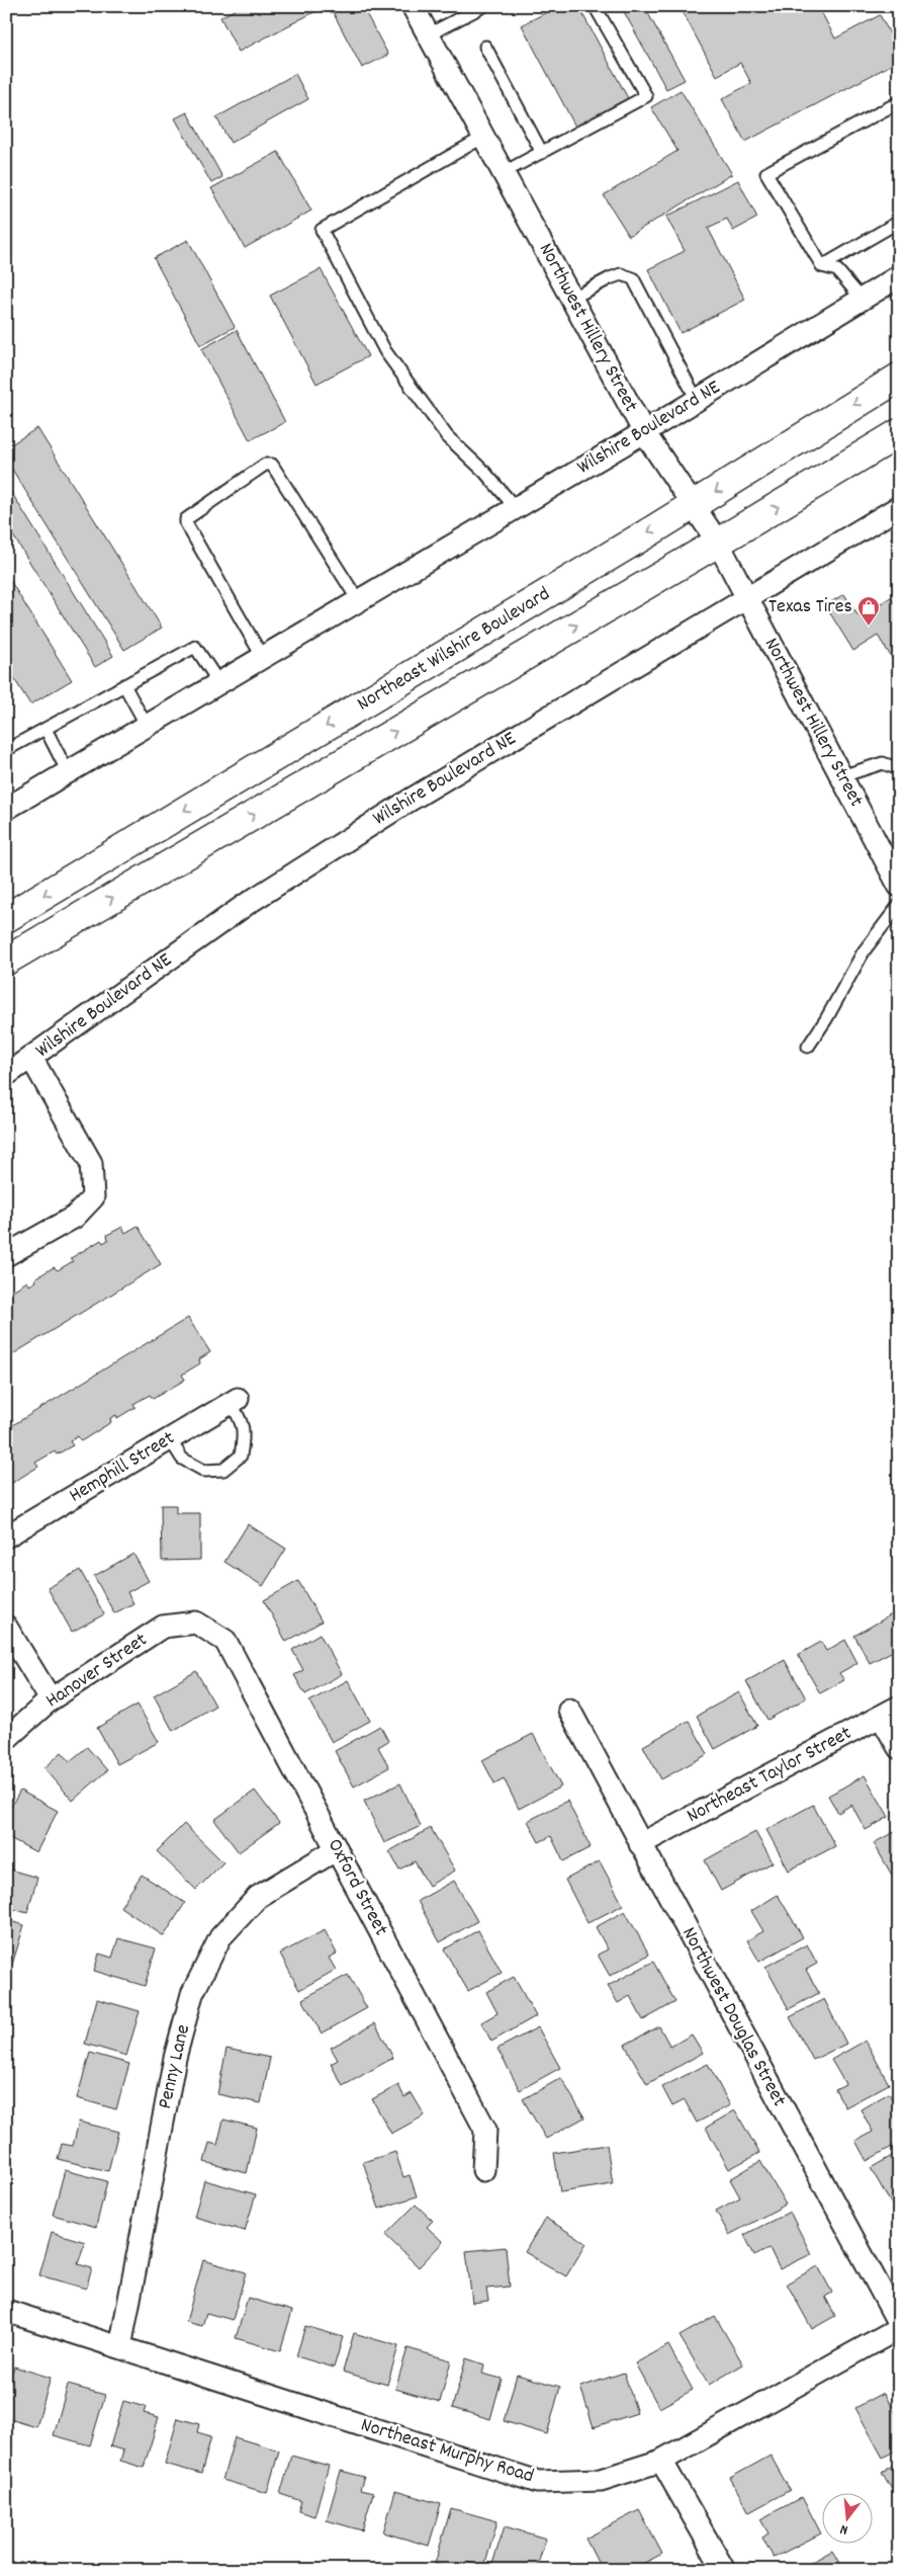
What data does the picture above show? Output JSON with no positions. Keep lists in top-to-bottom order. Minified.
{"streets":{"main road":["Northeast Wilshire Boulevard"],"street":["Northwest Hillery Street","Wilshire Boulevard NE","Hemphill Street","Hanover Street","Northeast Taylor Street","Oxford Street","Northwest Douglas Street","Penny Lane","Northeast Murphy Road"]},"crossings":[["Northwest Hillery Street","Wilshire Boulevard NE"],["Northwest Hillery Street","Northeast Wilshire Boulevard"],["Hanover Street","Oxford Street"],["Northeast Taylor Street","Northwest Douglas Street"],["Oxford Street","Penny Lane"],["Penny Lane","Northeast Murphy Road"]],"places":{"shop":["Texas Tires"]},"north":"bottom"}
